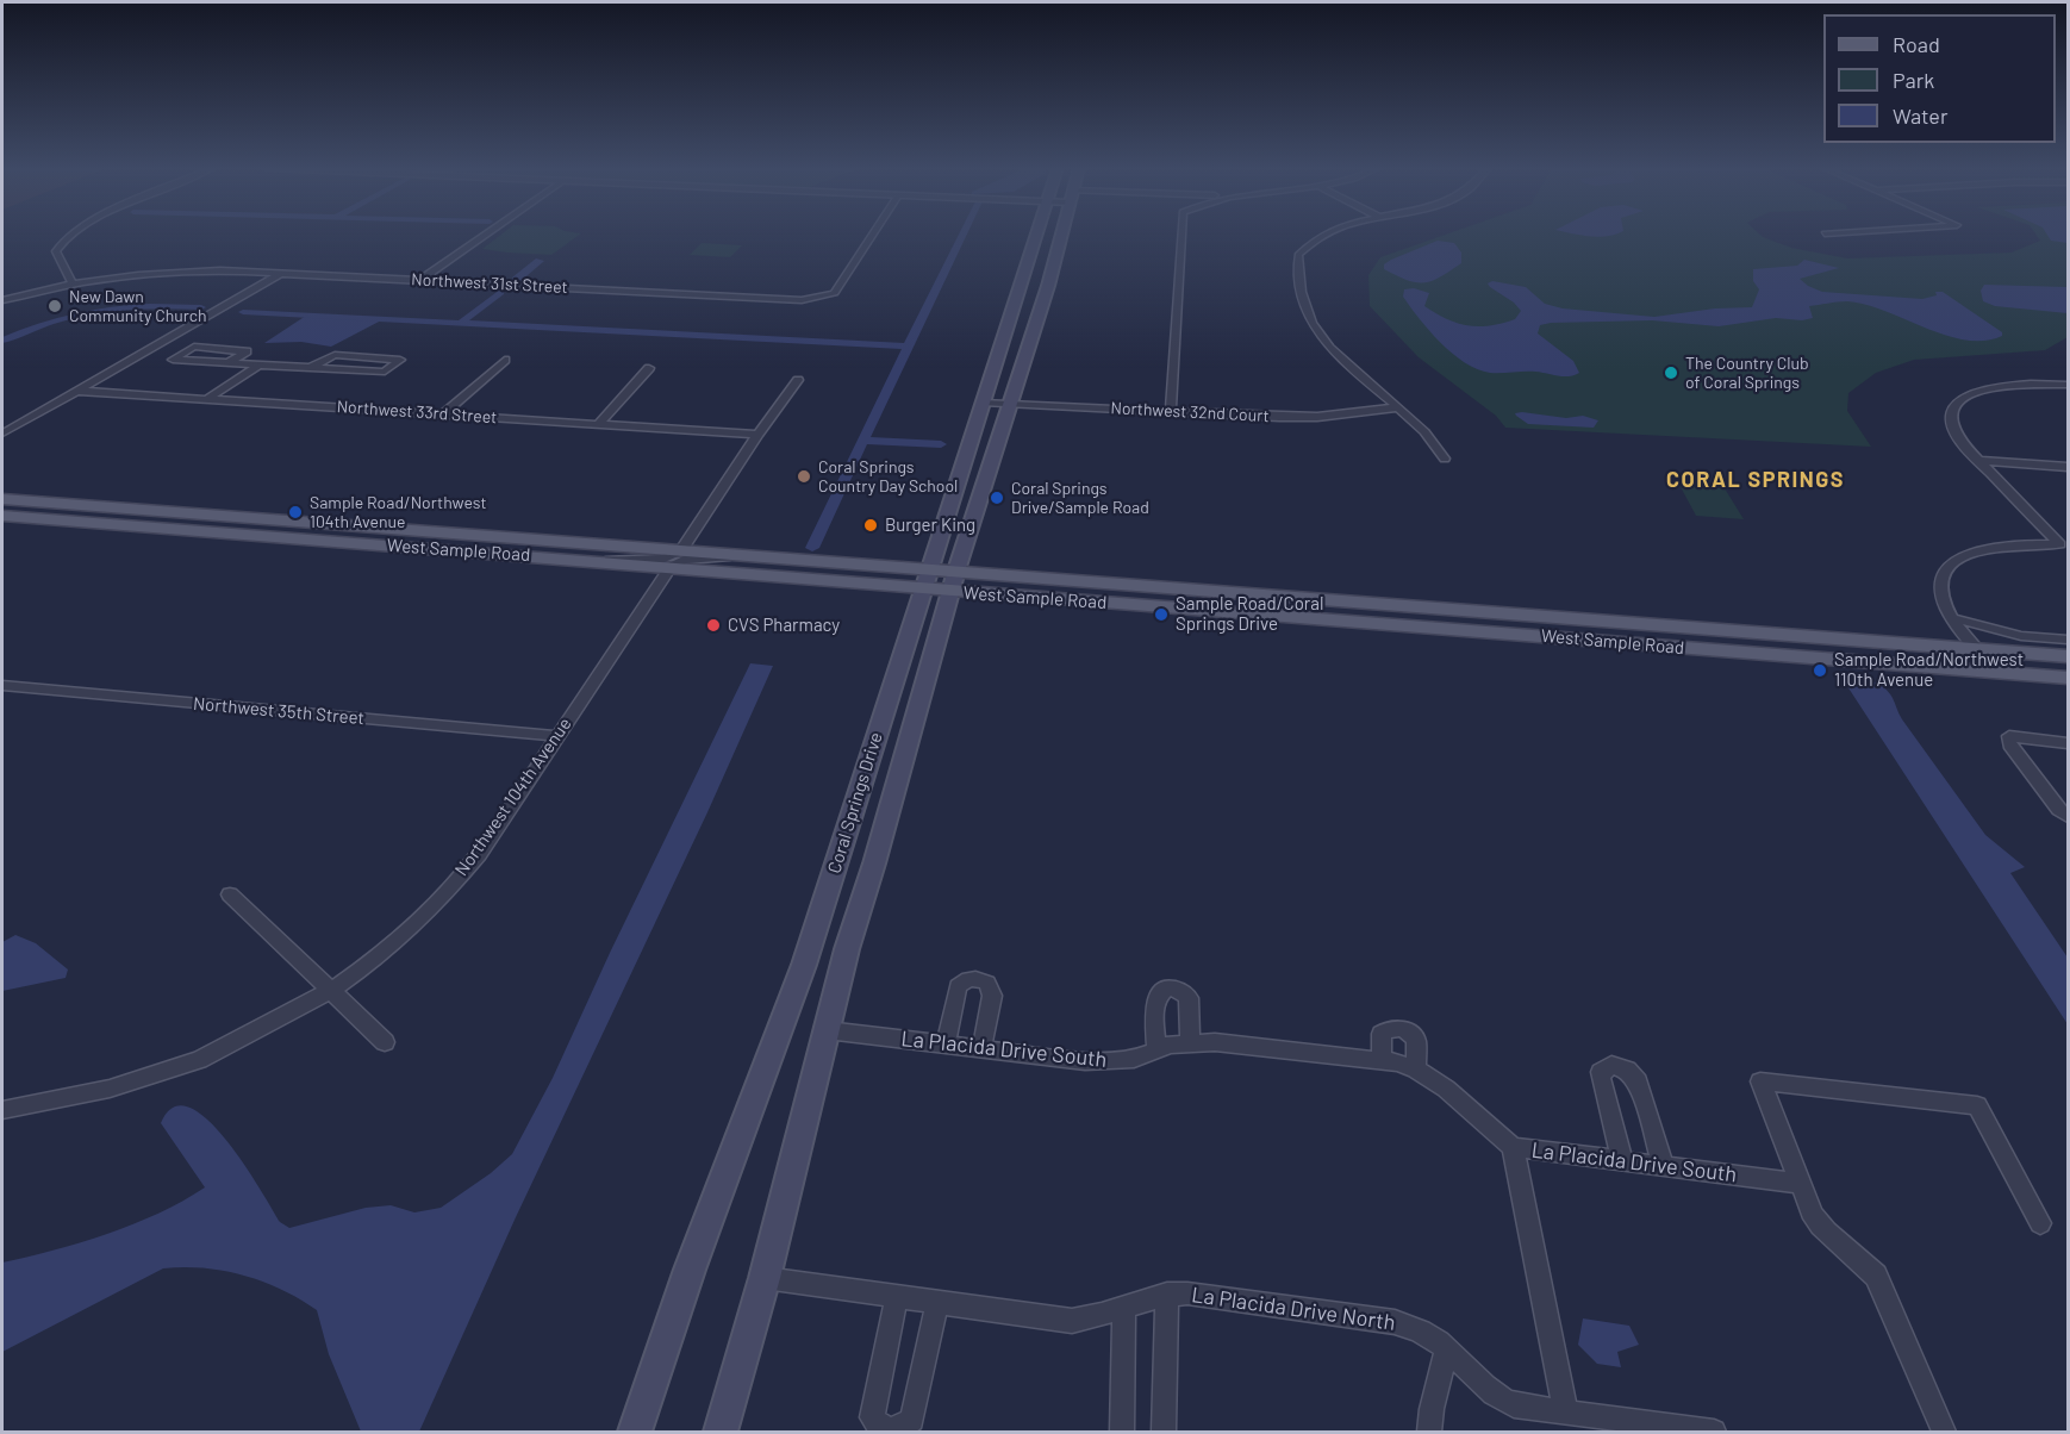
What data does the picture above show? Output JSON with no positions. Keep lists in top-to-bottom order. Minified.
{"streets":{"main road":["West Sample Road","Coral Springs Drive"],"street":["Northwest 31st Street","Northwest 33rd Street","Northwest 32nd Court","Northwest 35th Street","Northwest 104th Avenue","La Placida Drive South","La Placida Drive North"]},"crossings":[["Northwest 32nd Court","Coral Springs Drive"],["West Sample Road","Northwest 104th Avenue"],["West Sample Road","Coral Springs Drive"],["Northwest 35th Street","Northwest 104th Avenue"],["Coral Springs Drive","La Placida Drive South"],["Coral Springs Drive","La Placida Drive North"]],"districts":["CORAL SPRINGS"],"places":["New Dawn Community Church","The Country Club of Coral Springs","Coral Springs Country Day School","Coral Springs Drive/Sample Road","Sample Road/Northwest 104th Avenue","Burger King","Sample Road/Coral Springs Drive","CVS Pharmacy","Sample Road/Northwest 110th Avenue"],"legend":["Road","Park","Water"]}
